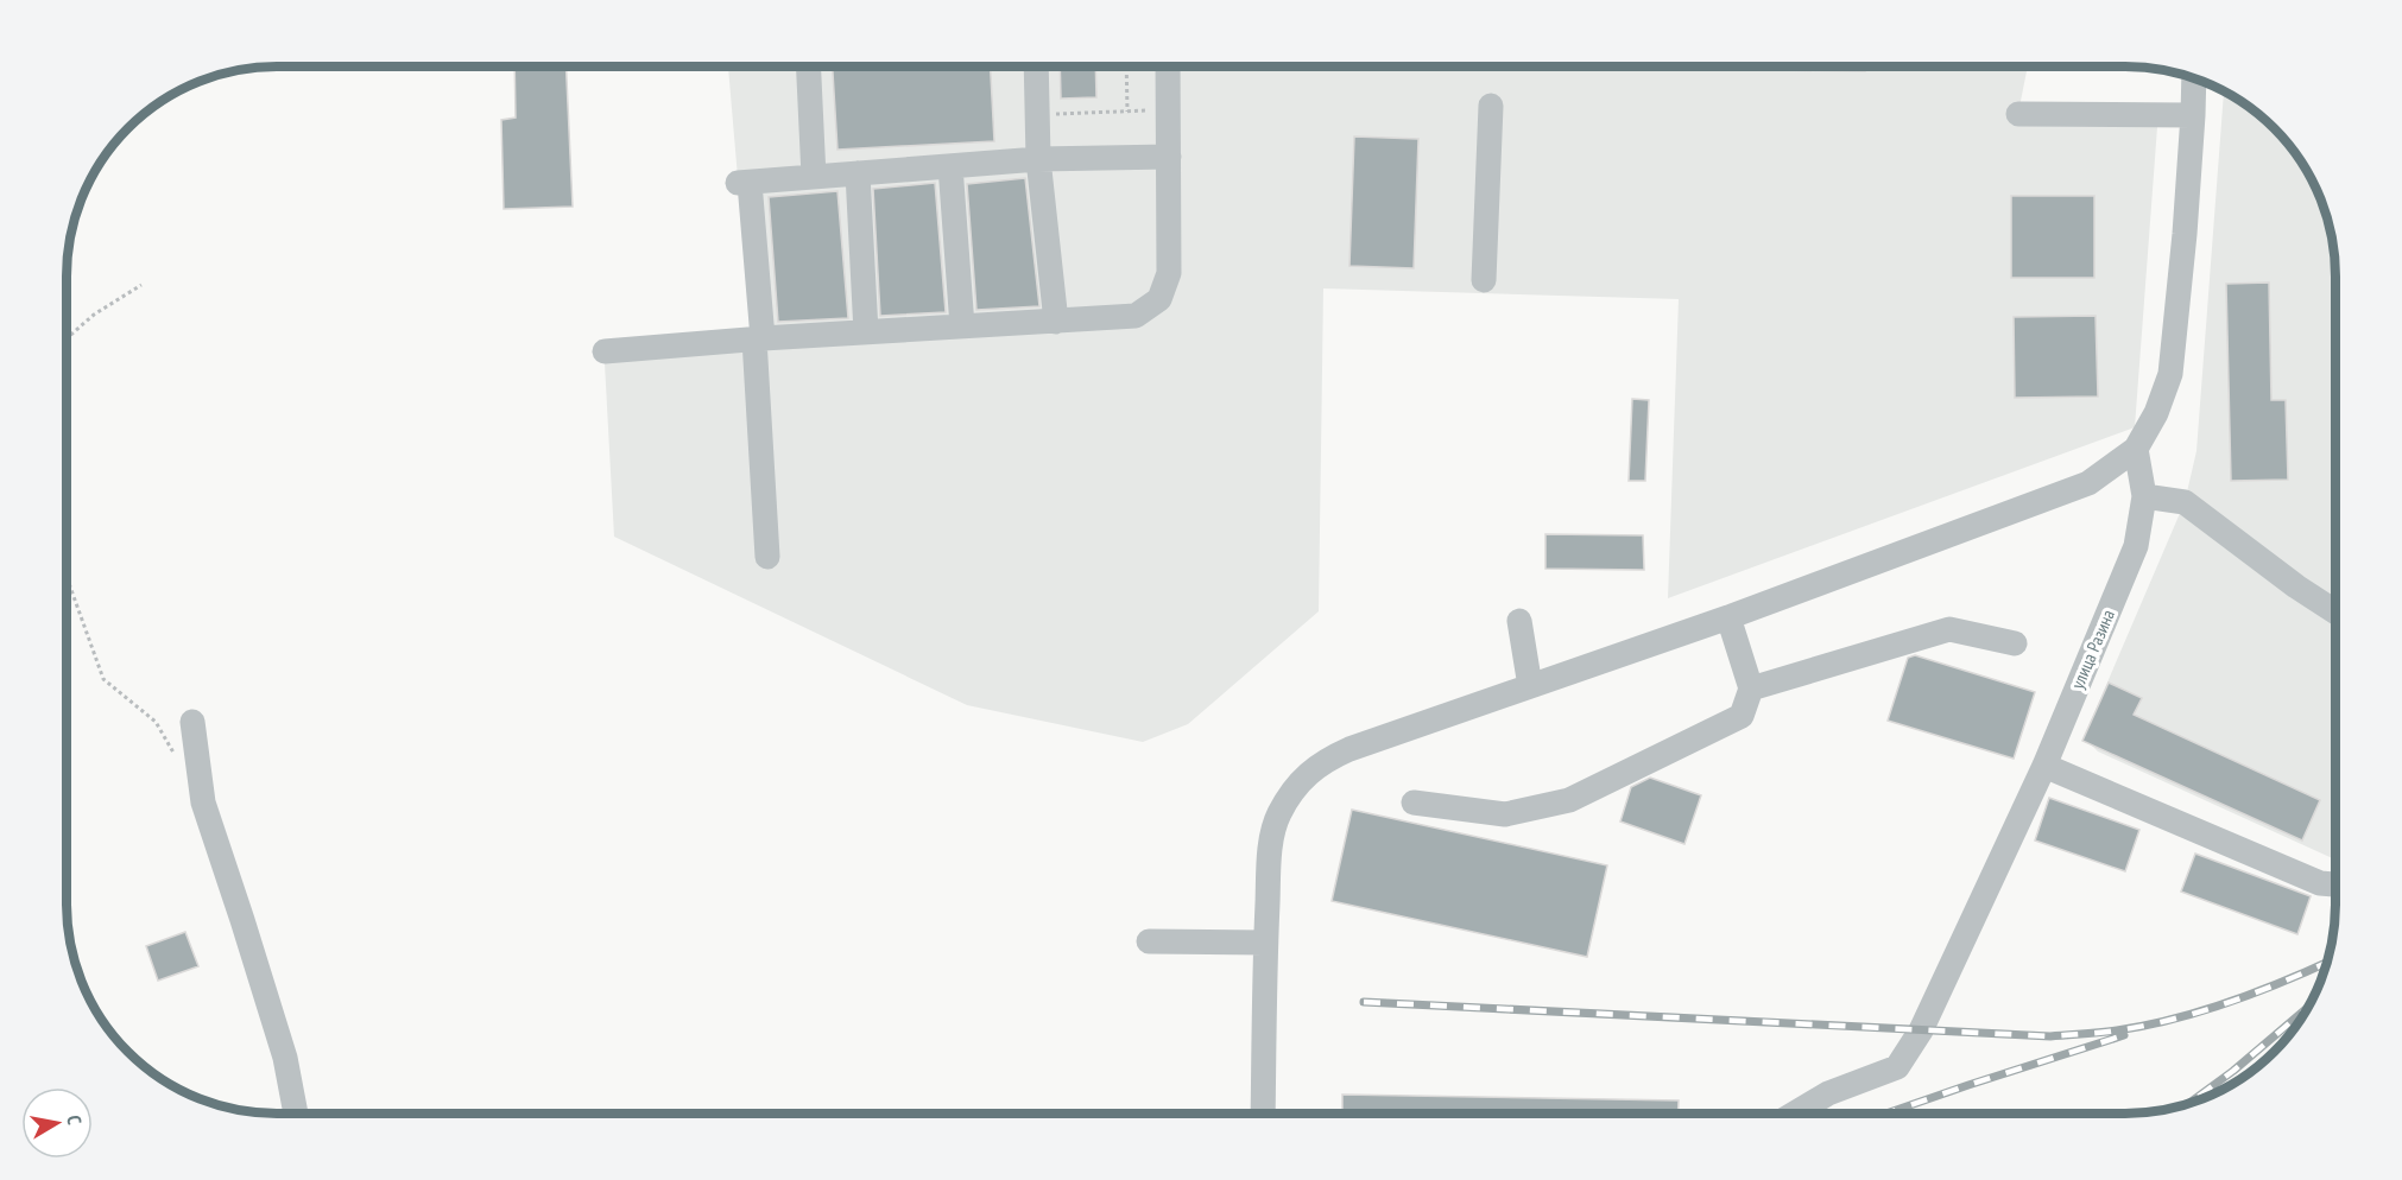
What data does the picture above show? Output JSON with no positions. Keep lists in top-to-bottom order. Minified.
{"streets":{"street":["улица Разина"]},"north":"right"}
